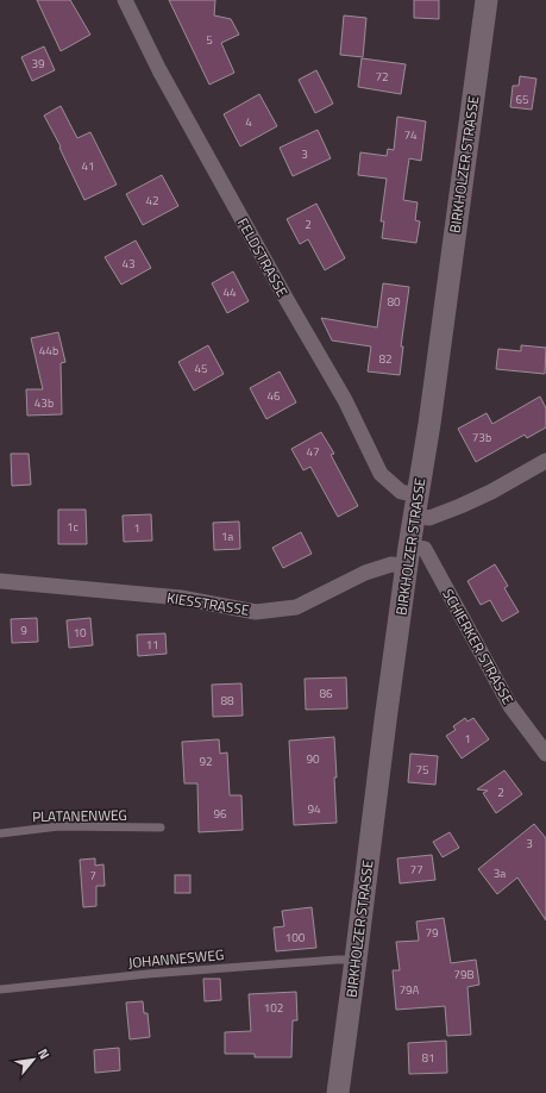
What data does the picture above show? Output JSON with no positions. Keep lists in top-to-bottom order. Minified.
{"streets":{"street":["BIRKHOLZER STRASSE","FELDSTRASSE","KIESSTRASSE","SCHIERKER STRASSE"],"lane":["PLATANENWEG","JOHANNESWEG"]},"crossings":[["BIRKHOLZER STRASSE","FELDSTRASSE"],["BIRKHOLZER STRASSE","KIESSTRASSE"],["BIRKHOLZER STRASSE","SCHIERKER STRASSE"],["BIRKHOLZER STRASSE","JOHANNESWEG"],["KIESSTRASSE","SCHIERKER STRASSE"]],"house_numbers":["5","39","72","65","4","74","3","41","42","2","43","44","80","44b","82","45","46","43b","73b","47","1c","1","1a","9","10","11","86","88","1","90","92","75","2","94","96","3","77","3a","7","79","100","79B","79A","102","81"],"north":"top right"}
